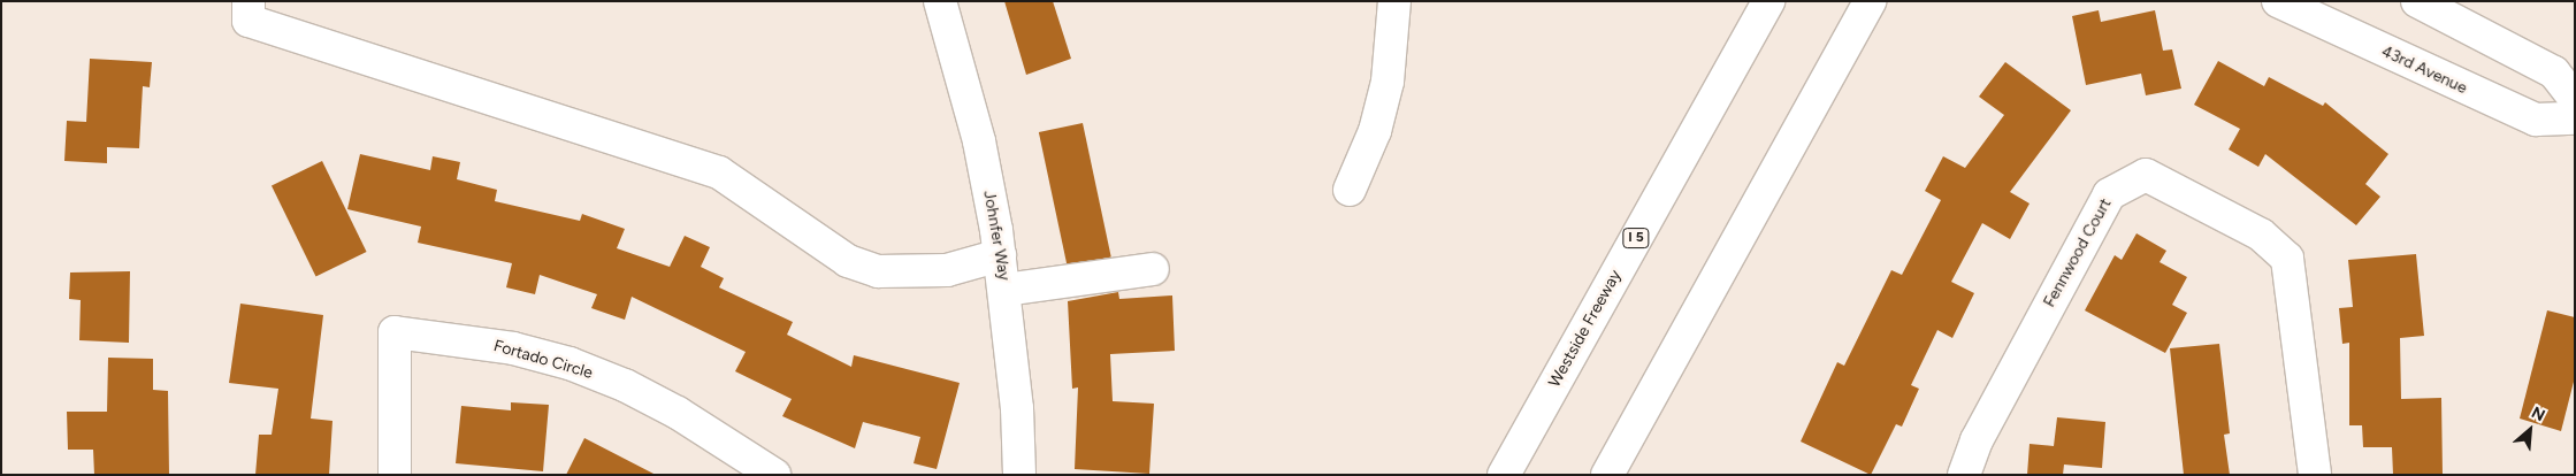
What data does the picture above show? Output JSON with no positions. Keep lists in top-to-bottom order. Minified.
{"streets":{"main road":["43rd Avenue","Johnfer Way","I 5","Fennwood Court","Westside Freeway","Fortado Circle"]},"north":"top right"}
